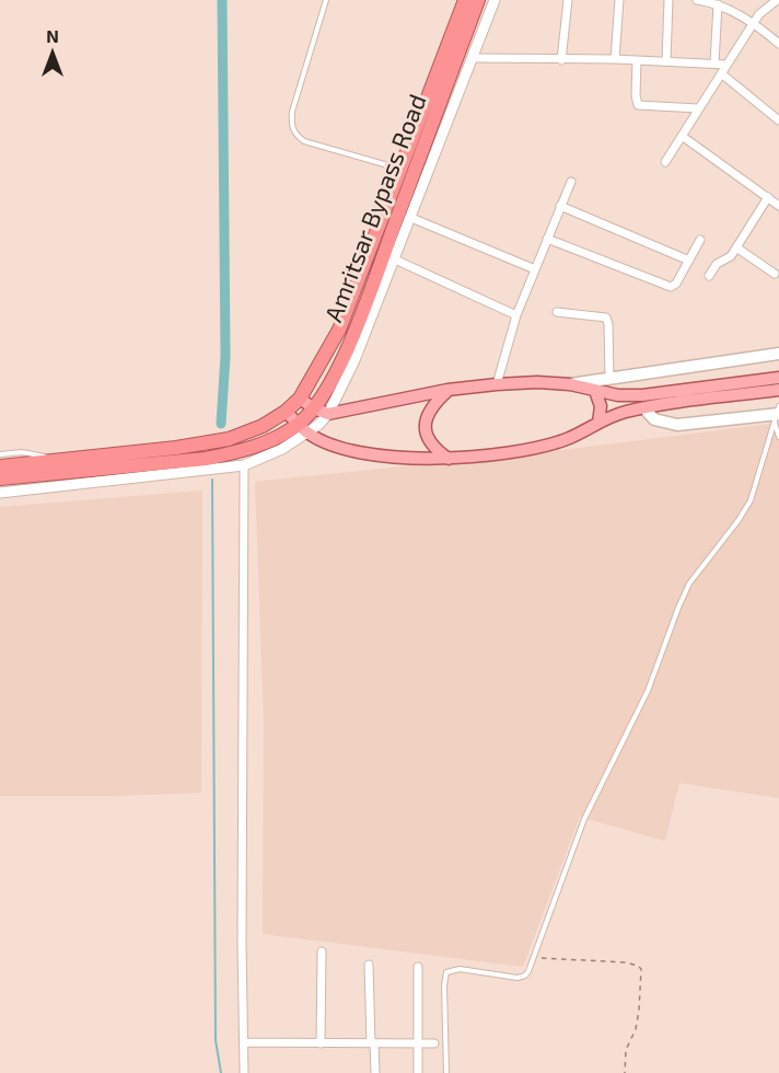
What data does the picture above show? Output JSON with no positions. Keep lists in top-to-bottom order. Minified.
{"streets":{"highway":["Amritsar Bypass Road"]},"north":"top"}
